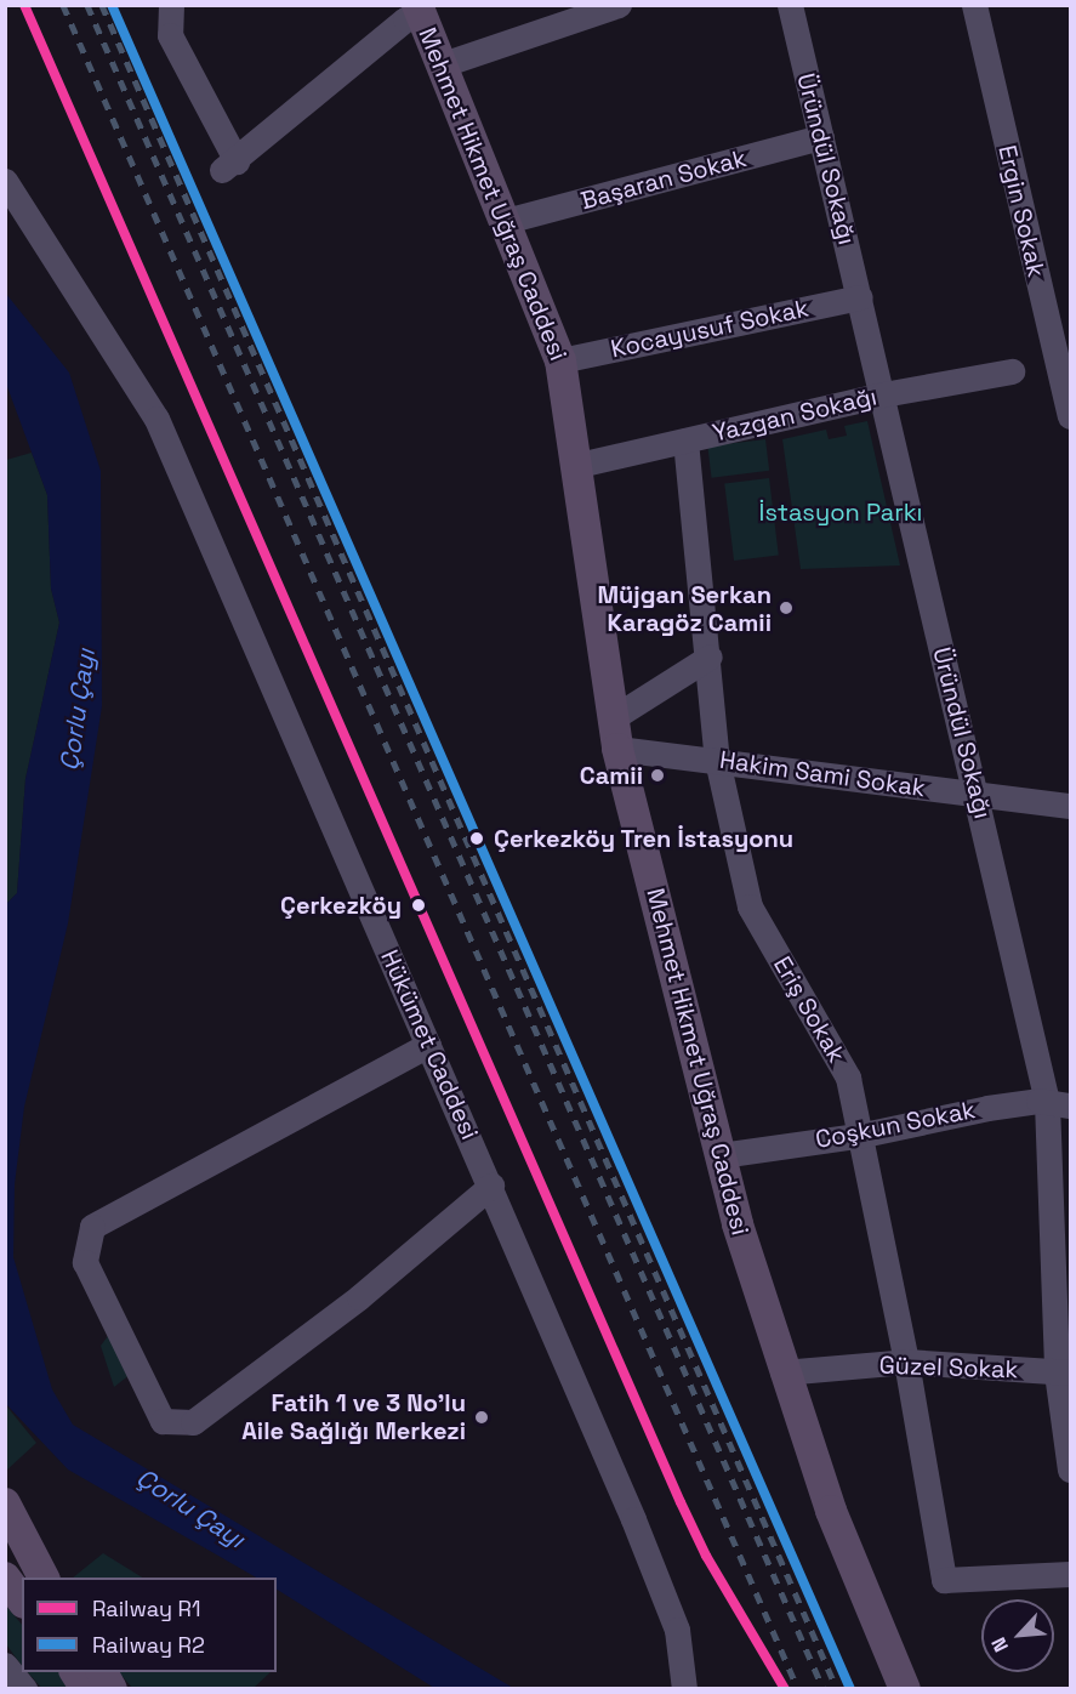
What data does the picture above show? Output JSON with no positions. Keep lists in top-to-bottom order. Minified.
{"streets":{"main road":["Mehmet Hikmet Uğraş Caddesi"],"street":["Üründül Sokağı","Başaran Sokak","Ergin Sokak","Kocayusuf Sokak","Yazgan Sokağı","Hakim Sami Sokak","Eriş Sokak","Hükümet Caddesi","Coşkun Sokak","Güzel Sokak"]},"crossings":[["Üründül Sokağı","Başaran Sokak"],["Üründül Sokağı","Kocayusuf Sokak"],["Üründül Sokağı","Yazgan Sokağı"],["Üründül Sokağı","Hakim Sami Sokak"],["Üründül Sokağı","Coşkun Sokak"],["Üründül Sokağı","Güzel Sokak"],["Başaran Sokak","Mehmet Hikmet Uğraş Caddesi"],["Mehmet Hikmet Uğraş Caddesi","Kocayusuf Sokak"],["Mehmet Hikmet Uğraş Caddesi","Yazgan Sokağı"],["Mehmet Hikmet Uğraş Caddesi","Hakim Sami Sokak"],["Mehmet Hikmet Uğraş Caddesi","Coşkun Sokak"],["Mehmet Hikmet Uğraş Caddesi","Güzel Sokak"],["Yazgan Sokağı","Eriş Sokak"],["Hakim Sami Sokak","Eriş Sokak"],["Eriş Sokak","Coşkun Sokak"],["Eriş Sokak","Güzel Sokak"]],"water":["Çorlu Çayı"],"parks":["İstasyon Parkı"],"places":["Müjgan Serkan Karagöz Camii","Camii","Çerkezköy Tren İstasyonu","Çerkezköy","Fatih 1 ve 3 No'lu Aile Sağlığı Merkezi"],"lines":["rail line R1","rail line R2"],"legend":["Railway R1","Railway R2"],"north":"bottom left"}
